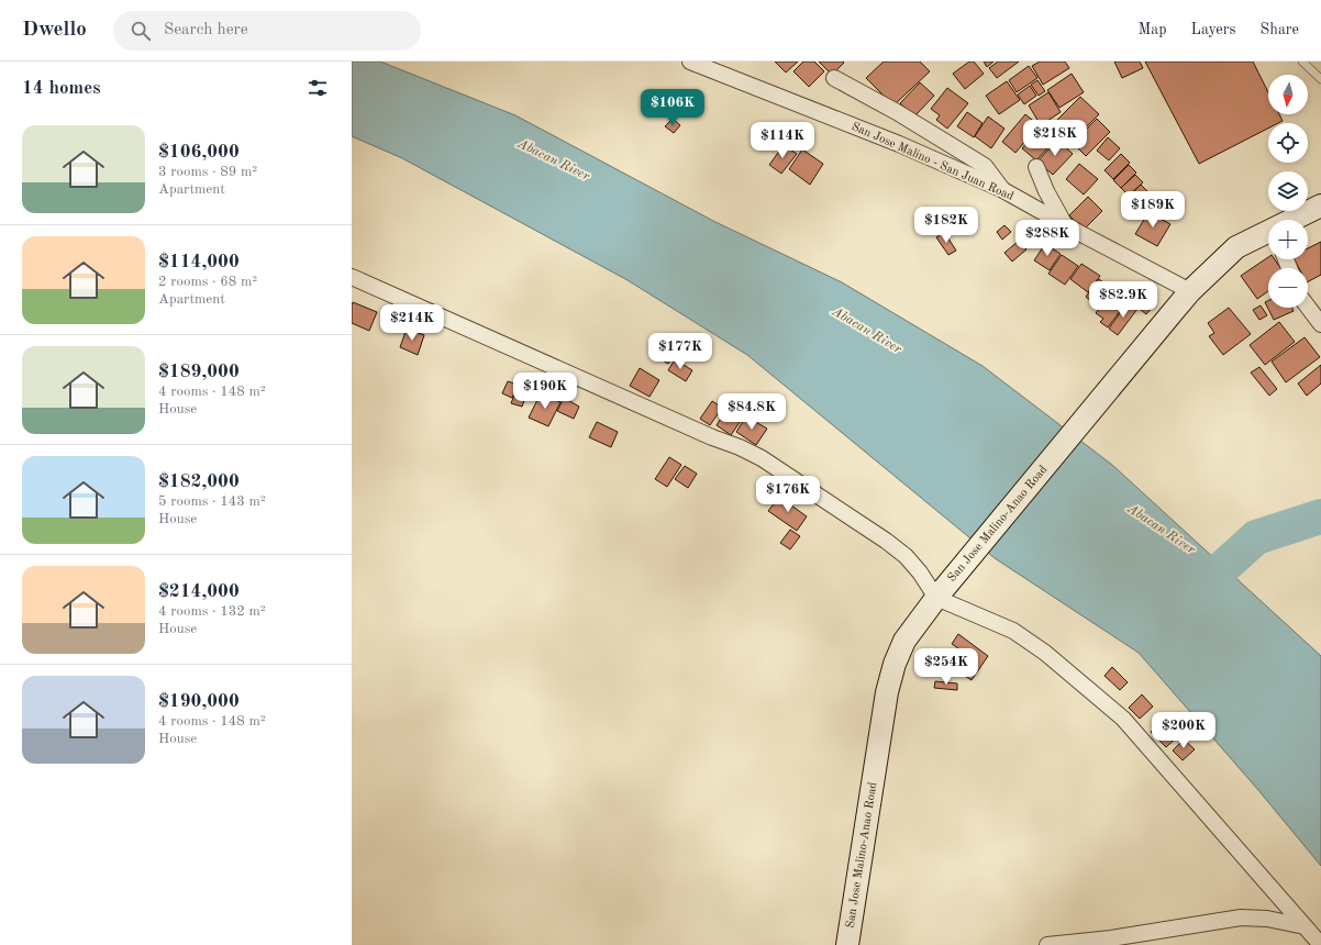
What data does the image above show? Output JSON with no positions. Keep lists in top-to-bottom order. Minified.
{"streets":{"main road":["San Jose Malino-Anao Road"],"street":["San Jose Malino - San Juan Road"]},"crossings":[["San Jose Malino - San Juan Road","San Jose Malino-Anao Road"]],"water":["Abacan River"],"north":"bottom","page":{"header":"Dwello","search":"Search here","nav":["Map","Layers","Share"],"heading":"14 homes","map_buttons":["+","−"],"price":["$106K","$218K","$114K","$189K","$182K","$288K","$82.9K","$214K","$177K","$190K","$84.8K","$176K","$254K","$200K"],"list":[{"name":"$106,000","note":"3 rooms · 89 m² · Apartment"},{"name":"$114,000","note":"2 rooms · 68 m² · Apartment"},{"name":"$189,000","note":"4 rooms · 148 m² · House"},{"name":"$182,000","note":"5 rooms · 143 m² · House"},{"name":"$214,000","note":"4 rooms · 132 m² · House"},{"name":"$190,000","note":"4 rooms · 148 m² · House"}]}}
